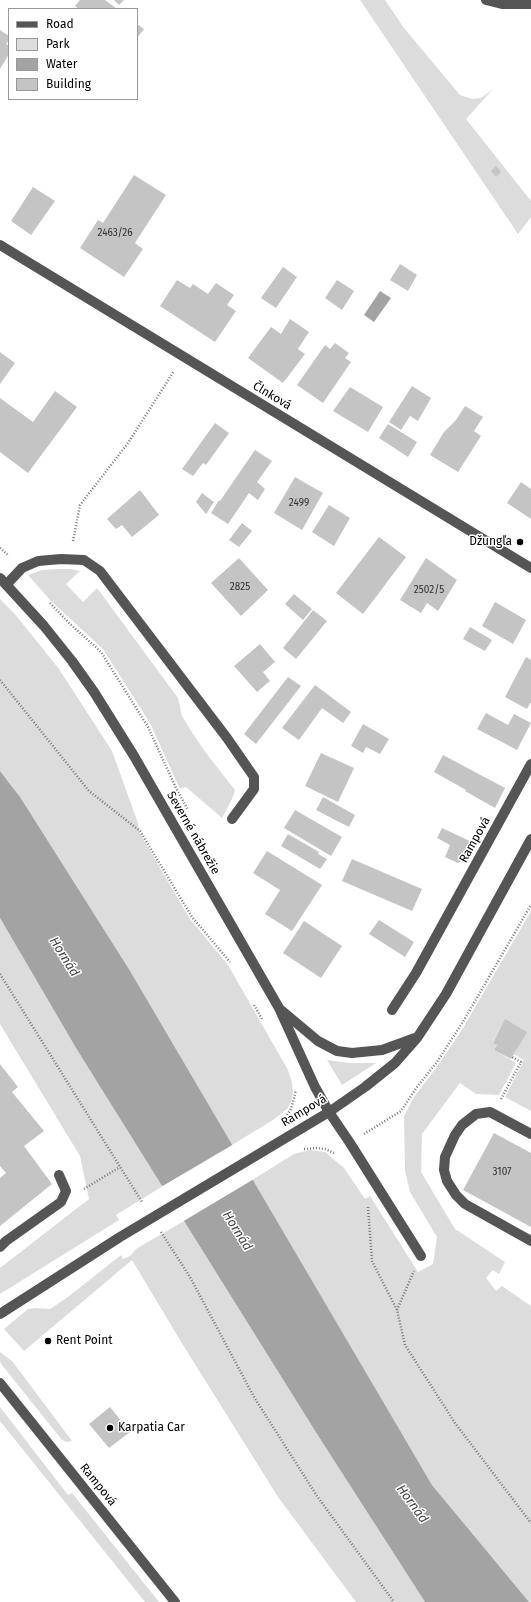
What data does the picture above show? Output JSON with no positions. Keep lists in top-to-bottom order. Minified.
{"streets":{"street":["Člnková","Severné nábrežie","Rampová"]},"crossings":[["Severné nábrežie","Rampová"]],"water":["Hornád"],"places":["Džungľa","Rent Point","Karpatia Car"],"house_numbers":["2463/26","2499","2825","2502/5","3107"],"legend":["Road","Park","Water","Building"]}
